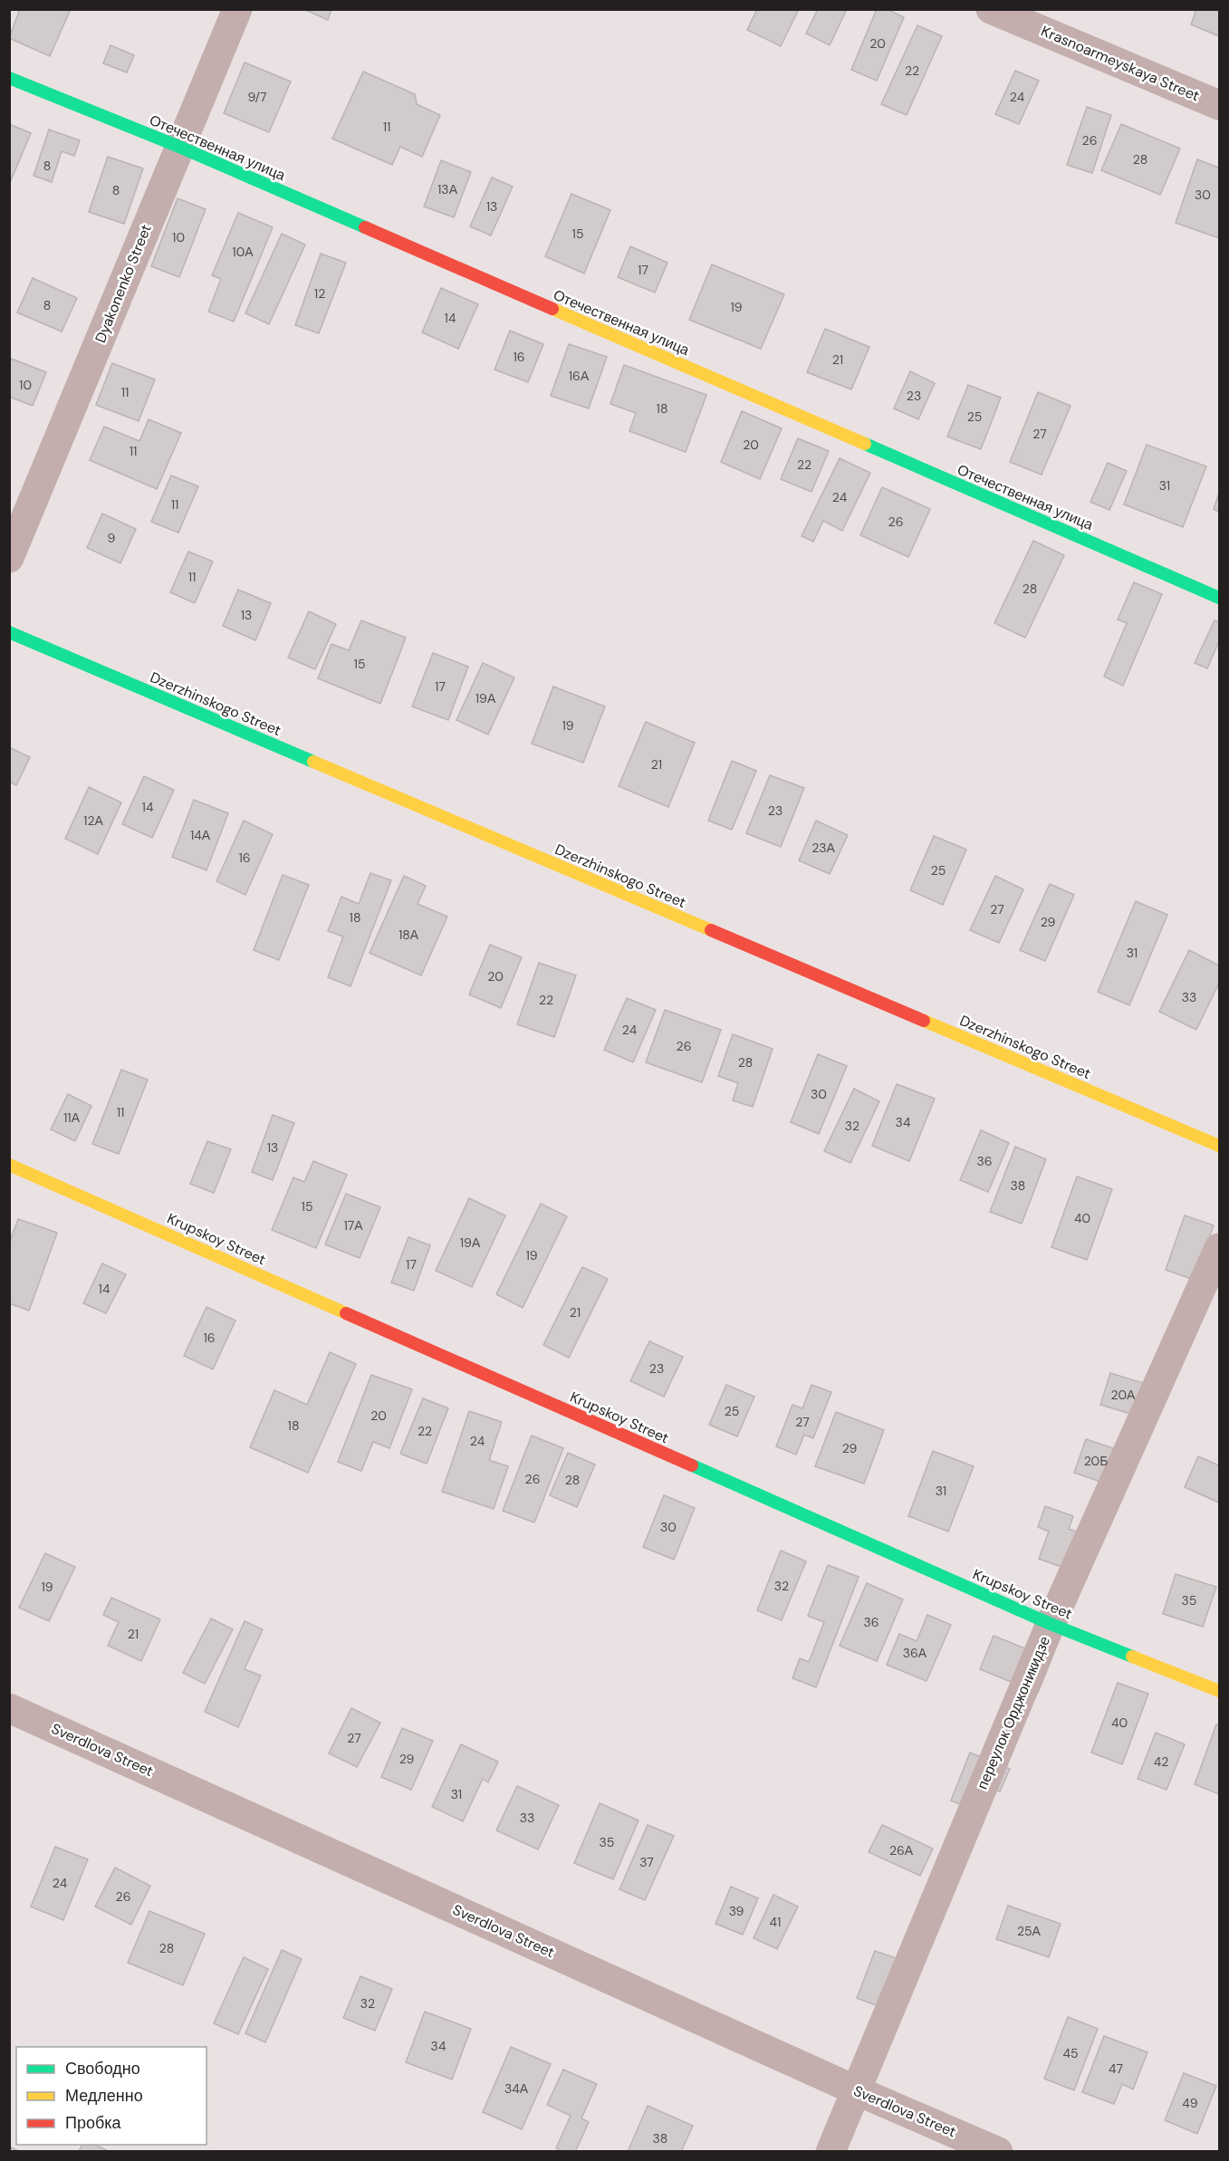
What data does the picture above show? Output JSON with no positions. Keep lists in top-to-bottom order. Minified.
{"streets":{"street":["Krasnoarmeyskaya Street","Отечественная улица","Dyakonenko Street","Dzerzhinskogo Street","Krupskoy Street","переулок Орджоникидзе","Sverdlova Street"]},"crossings":[["Отечественная улица","Dyakonenko Street"],["Krupskoy Street","переулок Орджоникидзе"],["переулок Орджоникидзе","Sverdlova Street"]],"house_numbers":["20","22","9/7","24","11","26","28","8","13А","8","30","13","15","10","10А","17","12","8","19","14","16","21","16А","10","11","23","18","25","27","20","11","22","31","24","11","26","9","11","28","13","15","17","19А","19","21","14","23","12А","14А","23А","16","25","27","18","29","18А","31","20","33","22","24","26","28","30","11","11А","34","32","13","36","38","15","40","17А","19А","19","17","14","21","16","23","20А","25","20","27","18","22","24","29","20Б","26","28","31","30","32","19","35","36","21","36А","40","27","29","42","31","33","35","26А","37","24","26","39","41","25А","28","32","34","45","47","34А","49","38"],"legend":["Свободно","Медленно","Пробка"]}
